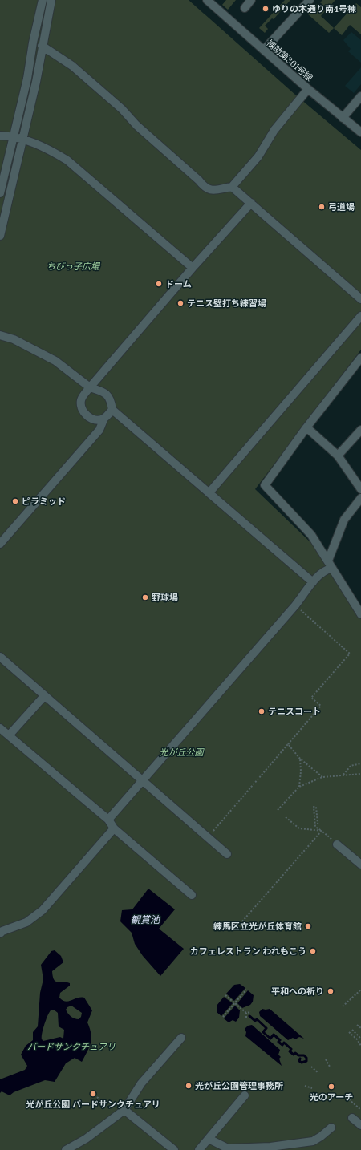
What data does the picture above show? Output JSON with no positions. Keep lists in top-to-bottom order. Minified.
{"streets":{"street":["補助第301号線"]},"water":["観賞池"],"parks":["ちびっ子広場","光が丘公園","バードサンクチュアリ"],"places":["ゆりの木通り南4号棟","弓道場","ドーム","テニス壁打ち練習場","ピラミッド","野球場","テニスコート","練馬区立光が丘体育館","カフェレストラン われもこう","平和への祈り","光が丘公園管理事務所","光のアーチ","光が丘公園 バードサンクチュアリ"]}
